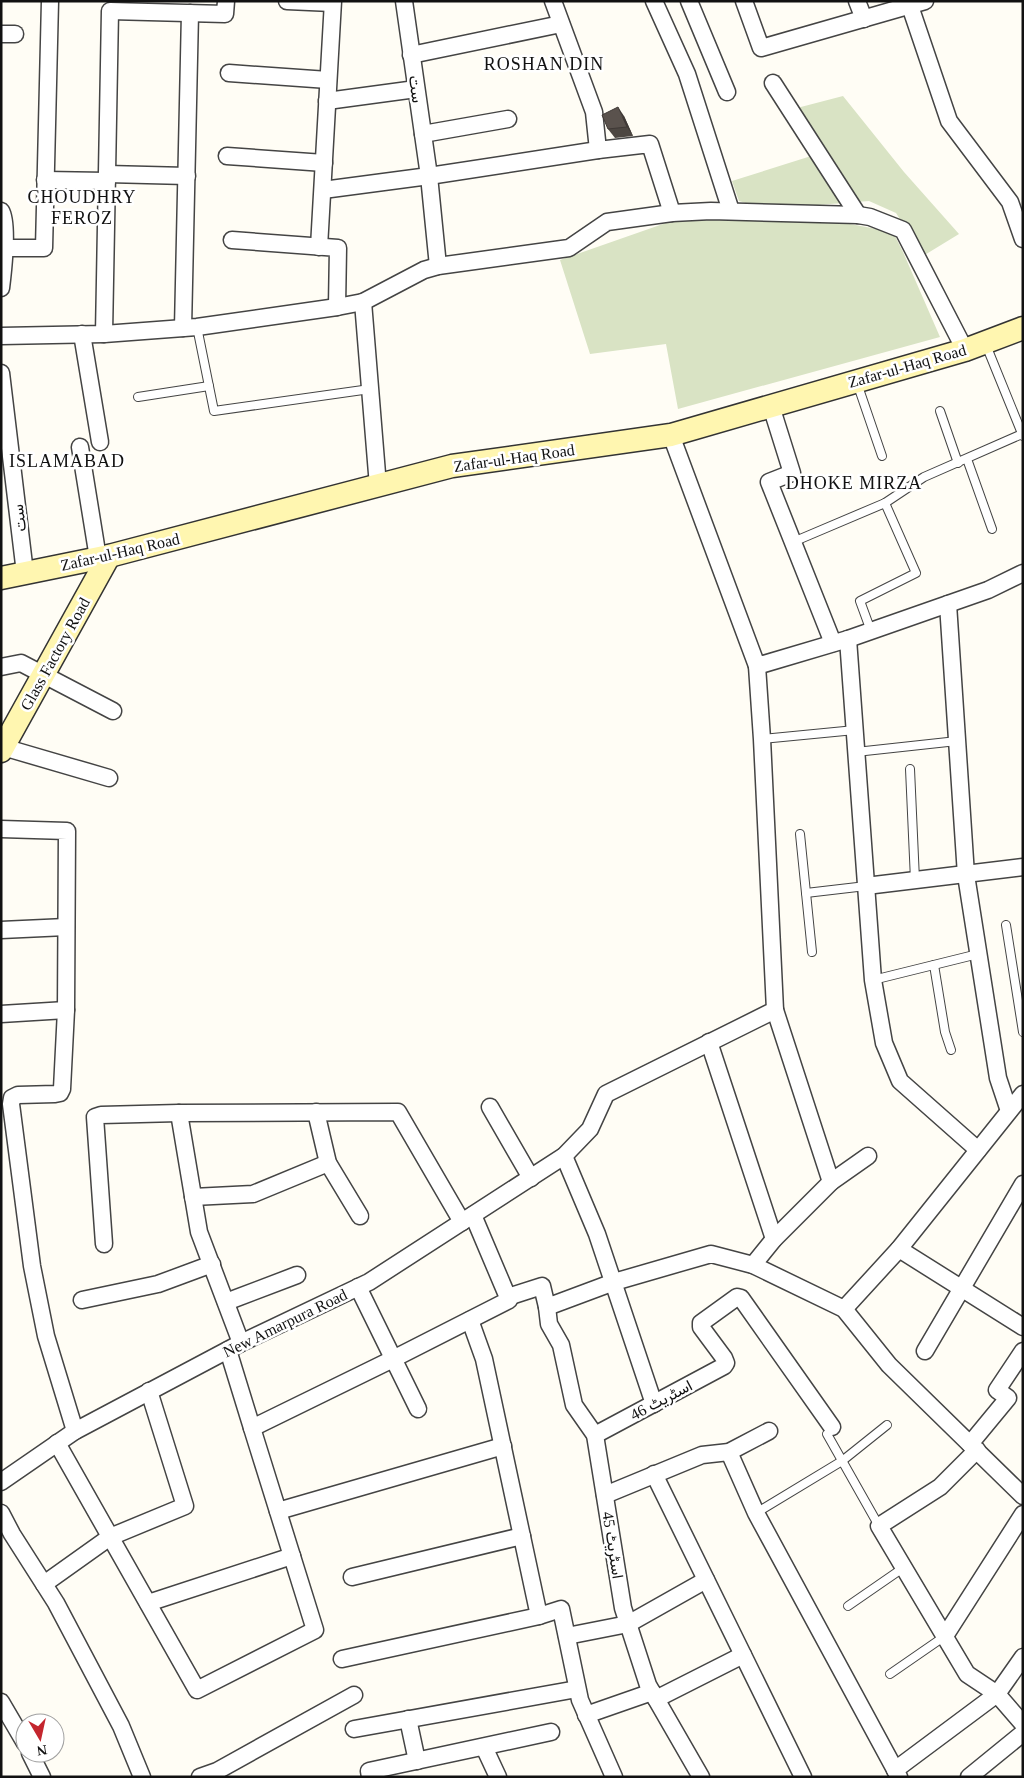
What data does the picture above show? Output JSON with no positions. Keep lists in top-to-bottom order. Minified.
{"streets":{"street":["ست","Zafar-ul-Haq Road","Glass Factory Road","New Amarpura Road","اسٹریٹ 46","اسٹریٹ 45"]},"crossings":[["ست","Zafar-ul-Haq Road"],["Zafar-ul-Haq Road","Glass Factory Road"],["اسٹریٹ 46","اسٹریٹ 45"]],"districts":["ROSHAN DIN","CHOUDHRY FEROZ","ISLAMABAD","DHOKE MIRZA"],"north":"bottom"}
